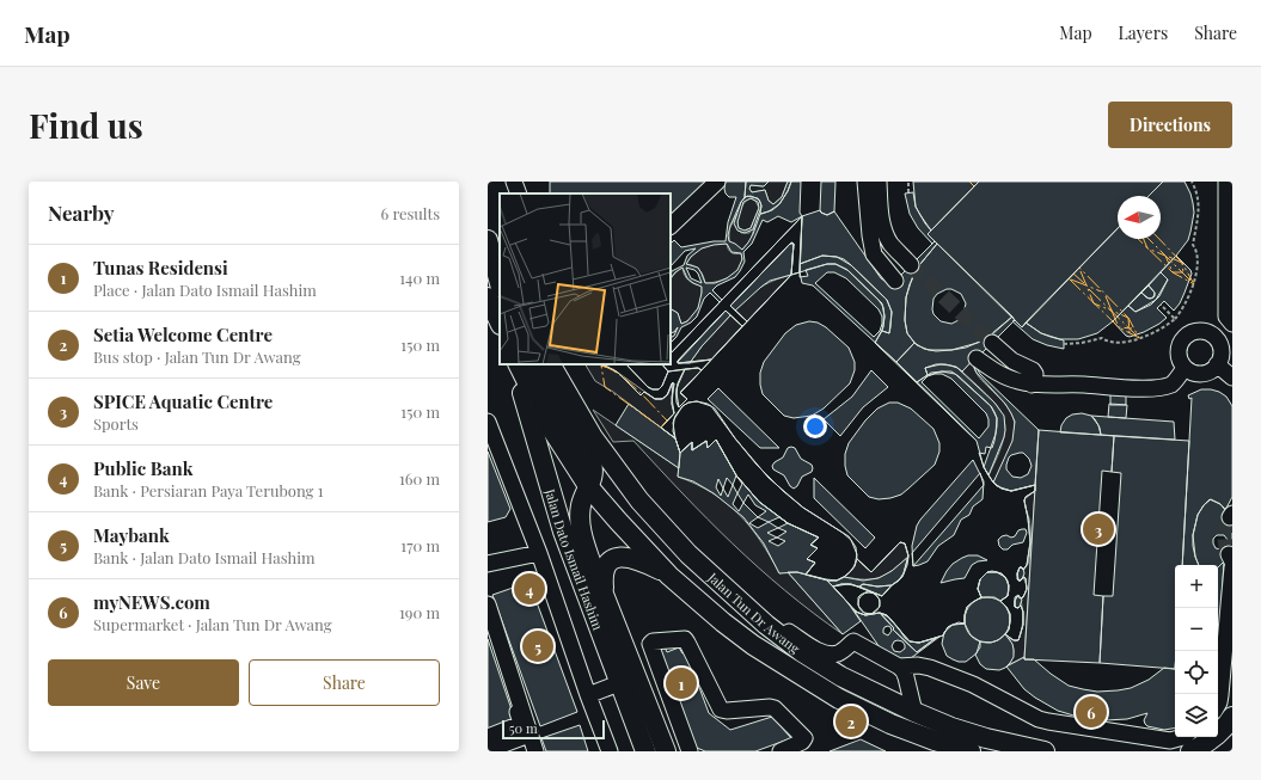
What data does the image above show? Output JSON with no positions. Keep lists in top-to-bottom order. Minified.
{"streets":{"main road":["Jalan Dato Ismail Hashim","Jalan Tun Dr Awang"]},"crossings":[["Jalan Dato Ismail Hashim","Jalan Tun Dr Awang"]],"scale_bar":"50 m","north":"left","page":{"header":"Map","nav":["Map","Layers","Share"],"buttons":["Directions",["Save","Share"]],"title":"Find us","heading":["Nearby","6 results"],"list":[{"mark":"1","name":"Tunas Residensi","note":"Place · Jalan Dato Ismail Hashim","value":"140 m"},{"mark":"2","name":"Setia Welcome Centre","note":"Bus stop · Jalan Tun Dr Awang","value":"150 m"},{"mark":"3","name":"SPICE Aquatic Centre","note":"Sports","value":"150 m"},{"mark":"4","name":"Public Bank","note":"Bank · Persiaran Paya Terubong 1","value":"160 m"},{"mark":"5","name":"Maybank","note":"Bank · Jalan Dato Ismail Hashim","value":"170 m"},{"mark":"6","name":"myNEWS.com","note":"Supermarket · Jalan Tun Dr Awang","value":"190 m"}],"pins":["3","4","5","1","6","2"],"map_buttons":["+","−"],"scale":"50 m"}}
